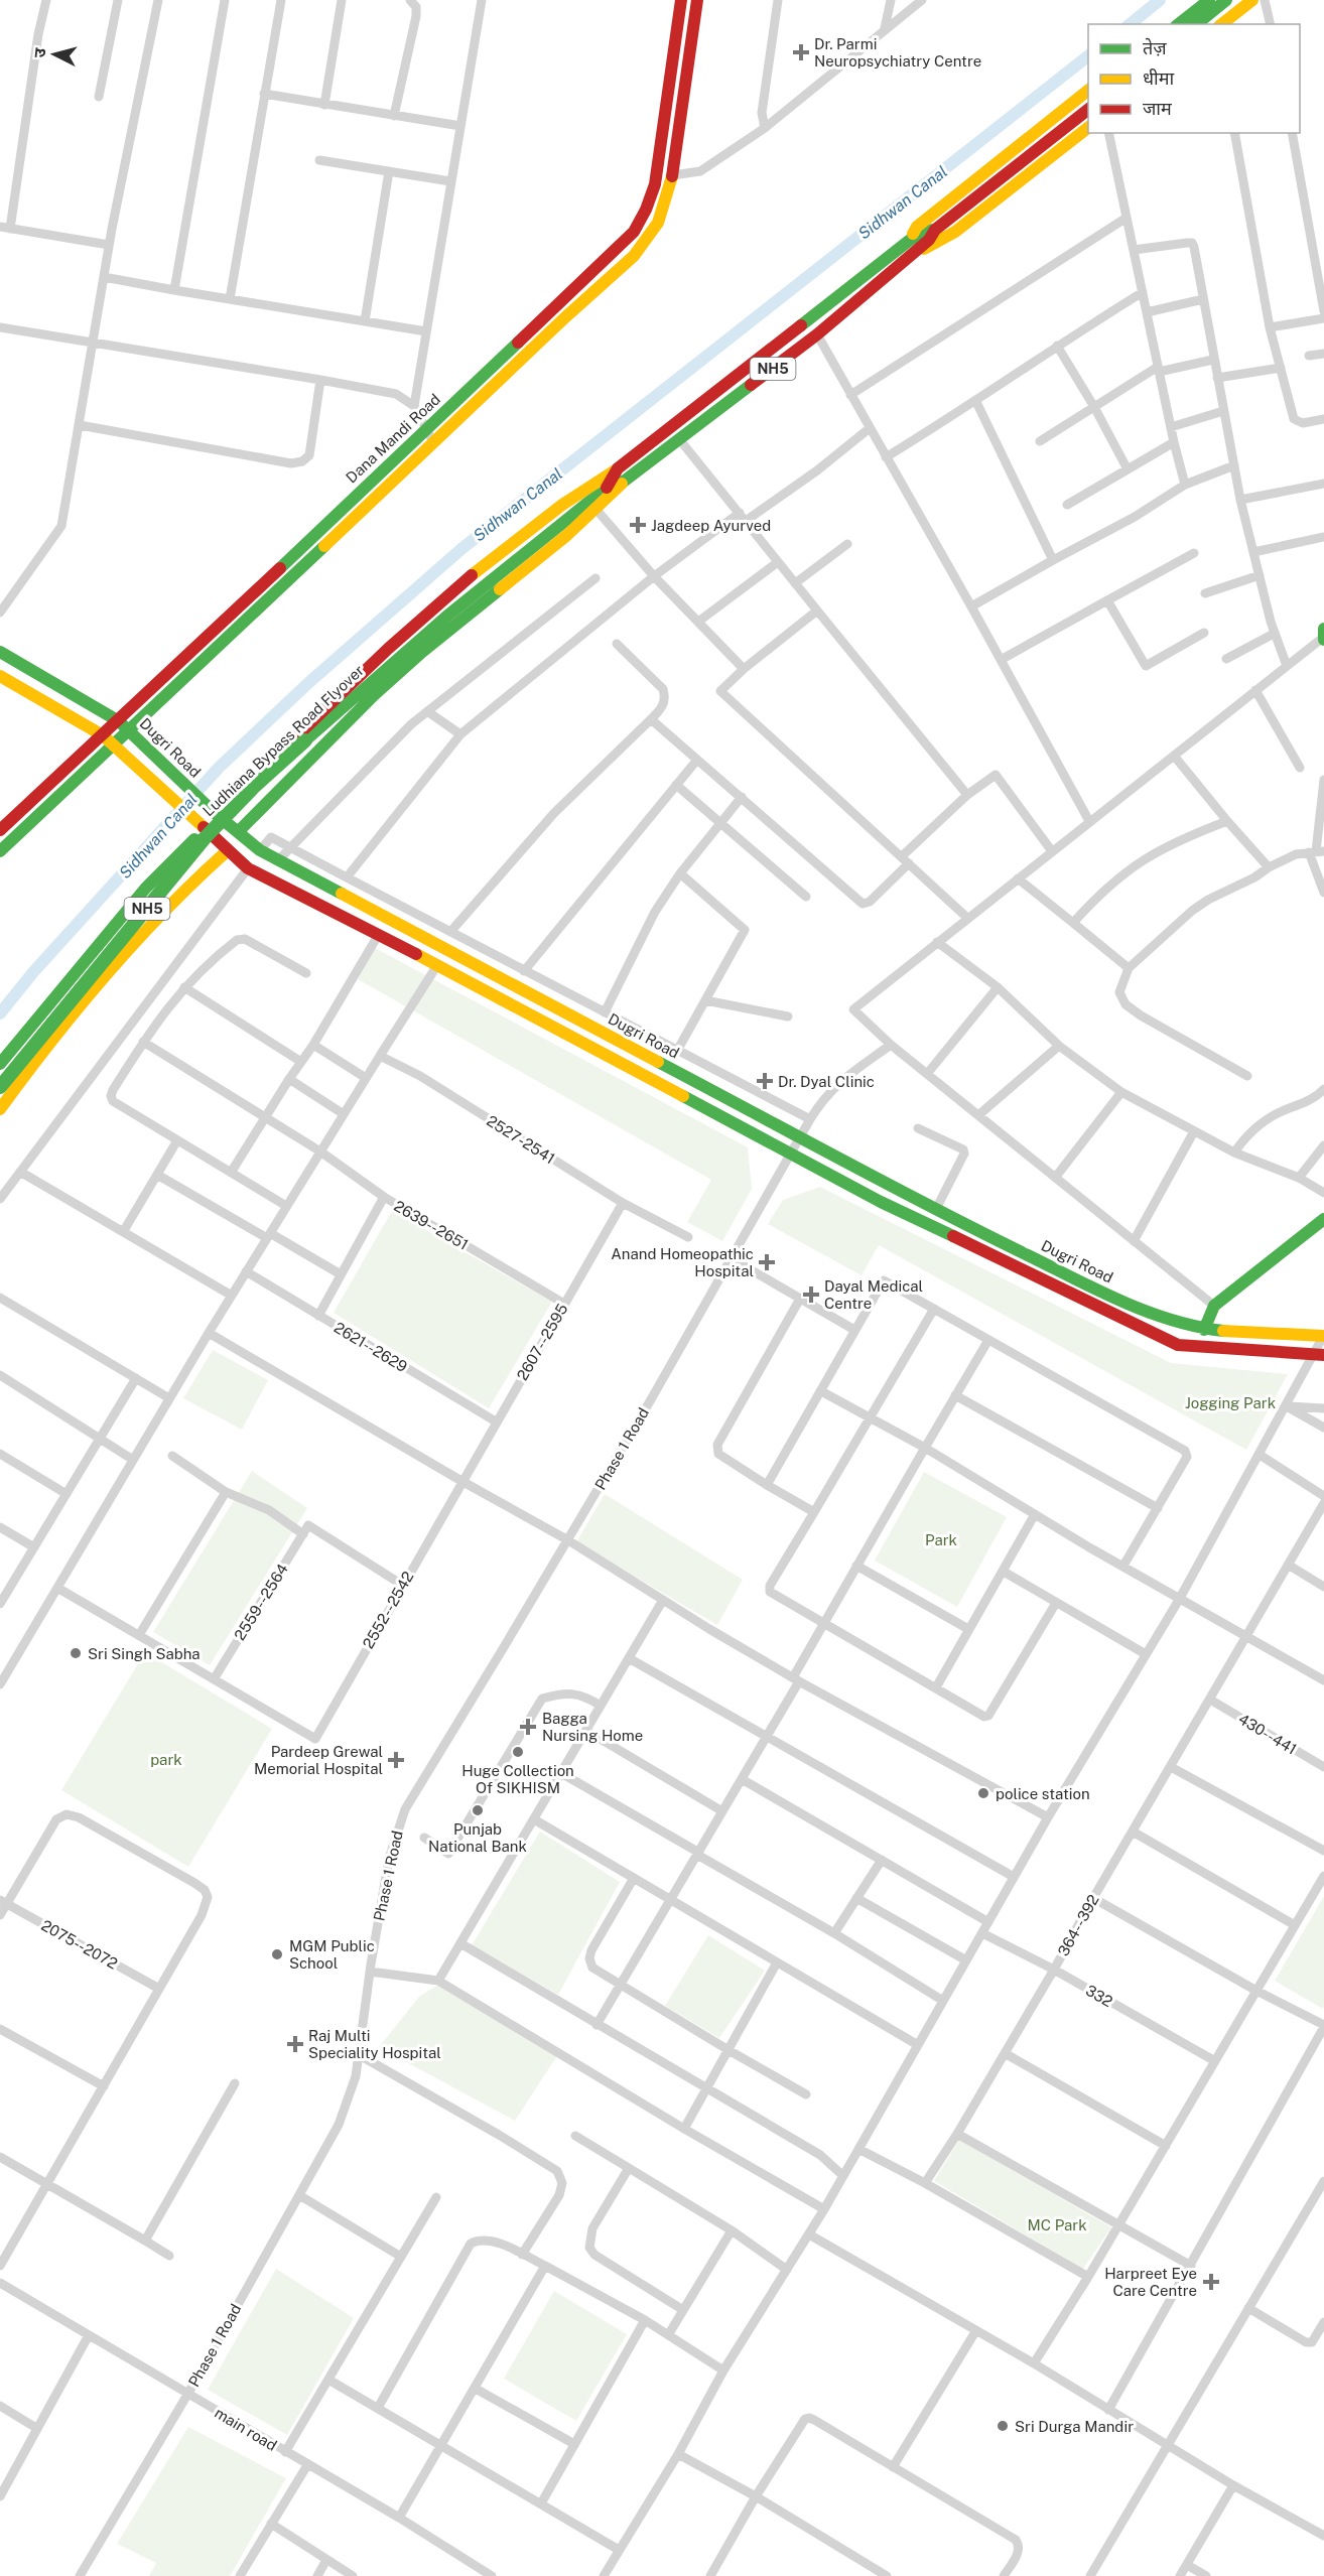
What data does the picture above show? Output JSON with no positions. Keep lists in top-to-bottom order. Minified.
{"streets":{"main road":["NH5","Dana Mandi Road","Ludhiana Bypass Road Flyover","Dugri Road"],"street":["2527-2541","2639--2651","2607--2595","2621--2629","Phase 1 Road","2559--2564","2552--2542","430--441","364--392","2075--2072","332","main road"]},"crossings":[["NH5","Ludhiana Bypass Road Flyover"],["Dana Mandi Road","Dugri Road"],["Dugri Road","Phase 1 Road"],["2527-2541","2607--2595"],["2639--2651","2607--2595"],["2639--2651","2621--2629"],["2607--2595","2621--2629"],["2607--2595","2552--2542"],["Phase 1 Road","main road"],["2559--2564","2552--2542"],["430--441","364--392"],["364--392","332"]],"water":["Sidhwan Canal"],"parks":["Jogging Park","Park","park","MC Park"],"places":{"health":["Dr. Parmi Neuropsychiatry Centre","Jagdeep Ayurved","Dr. Dyal Clinic","Anand Homeopathic Hospital","Dayal Medical Centre","Bagga Nursing Home","Pardeep Grewal Memorial Hospital","Raj Multi Speciality Hospital","Harpreet Eye Care Centre"],"other":["Sri Singh Sabha","Huge Collection Of SIKHISM","police station","Punjab National Bank","MGM Public School","Sri Durga Mandir"]},"legend":["तेज़","धीमा","जाम"],"north":"left"}
